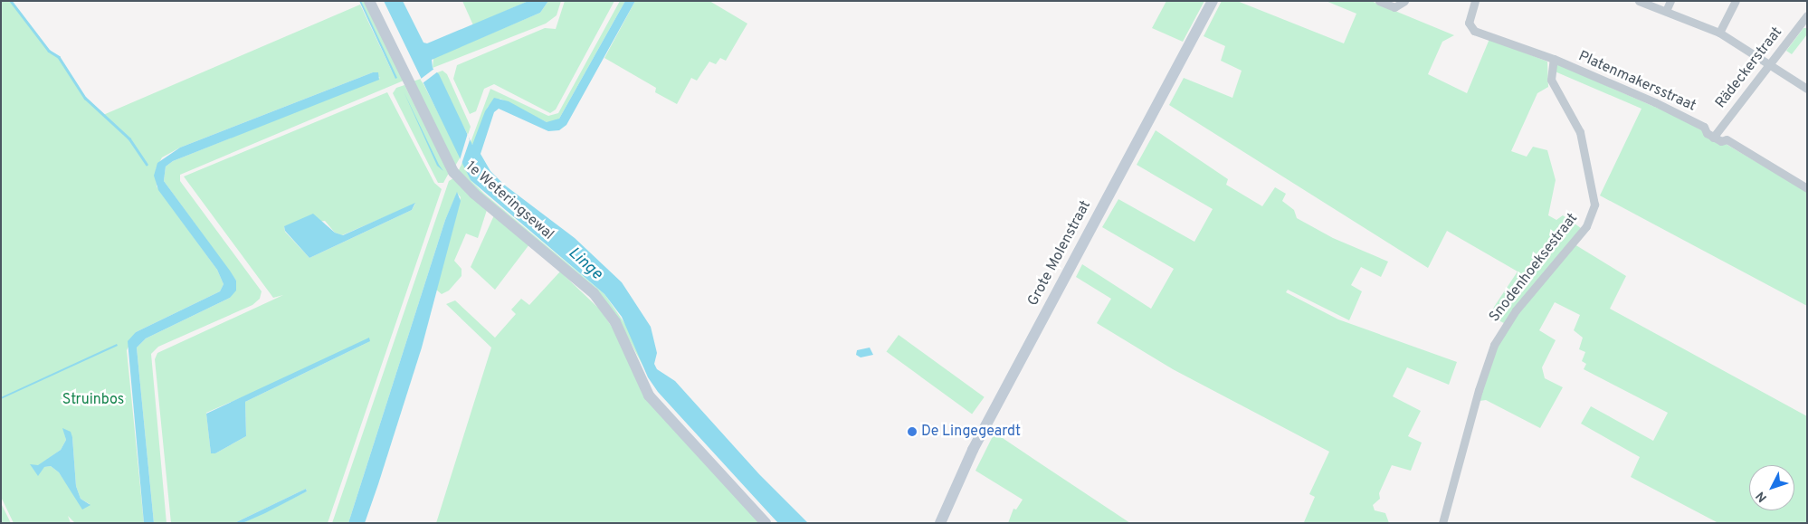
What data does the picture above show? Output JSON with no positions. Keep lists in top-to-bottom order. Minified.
{"streets":{"street":["Rädeckerstraat","Platenmakersstraat","1e Weteringsewal","Grote Molenstraat","Snodenhoeksestraat"]},"crossings":[["Rädeckerstraat","Platenmakersstraat"],["Platenmakersstraat","Snodenhoeksestraat"]],"water":["Linge"],"parks":["Struinbos"],"places":["De Lingegeardt"],"north":"bottom left"}
